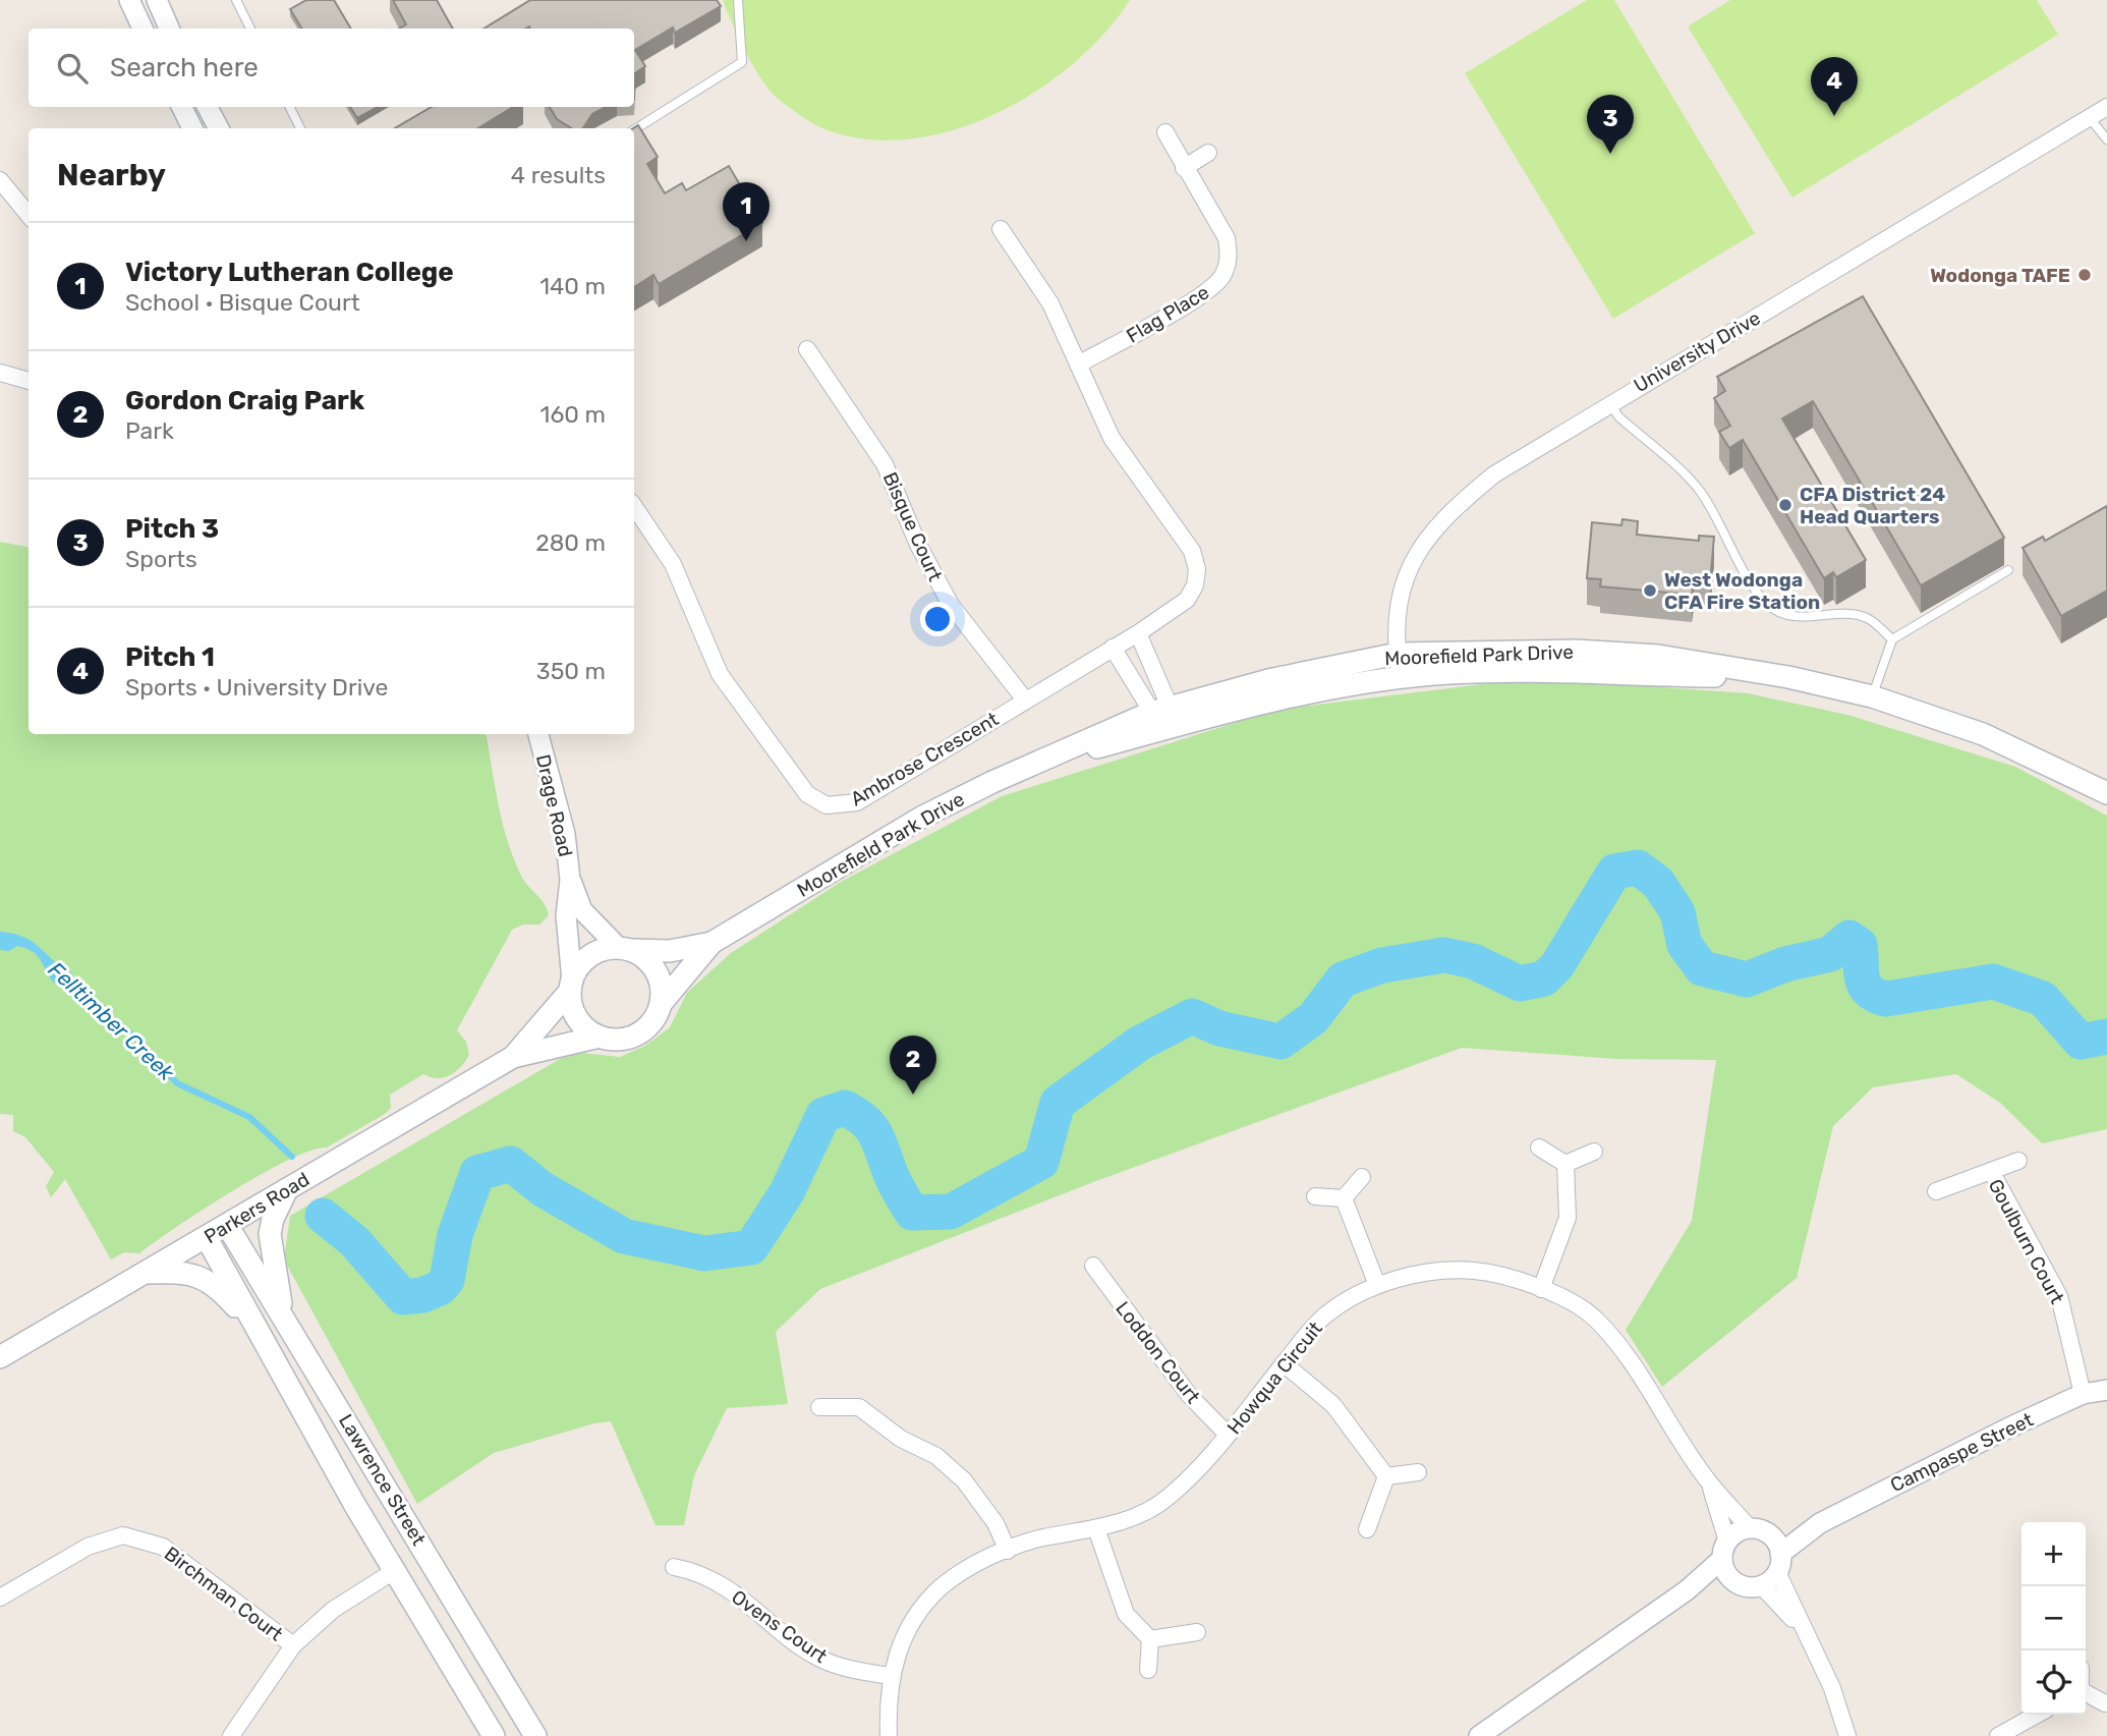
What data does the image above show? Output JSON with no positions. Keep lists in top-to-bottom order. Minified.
{"streets":{"main road":["Moorefield Park Drive","Parkers Road","Lawrence Street"],"street":["Flag Place","University Drive","Bisque Court","Ambrose Crescent","Drage Road","Goulburn Court","Loddon Court","Howqua Circuit","Campaspe Street","Birchman Court","Ovens Court"]},"crossings":[["Flag Place","Ambrose Crescent"],["University Drive","Moorefield Park Drive"],["Bisque Court","Ambrose Crescent"],["Drage Road","Parkers Road"],["Parkers Road","Lawrence Street"],["Goulburn Court","Campaspe Street"],["Loddon Court","Howqua Circuit"],["Howqua Circuit","Campaspe Street"],["Howqua Circuit","Ovens Court"]],"water":["Felltimber Creek"],"places":["Wodonga TAFE","CFA District 24 Head Quarters","West Wodonga CFA Fire Station"],"page":{"search":"Search here","pins":["4","3","1","2"],"heading":["Nearby","4 results"],"list":[{"mark":"1","name":"Victory Lutheran College","note":"School · Bisque Court","value":"140 m"},{"mark":"2","name":"Gordon Craig Park","note":"Park","value":"160 m"},{"mark":"3","name":"Pitch 3","note":"Sports","value":"280 m"},{"mark":"4","name":"Pitch 1","note":"Sports · University Drive","value":"350 m"}],"map_buttons":["+","−"]}}
